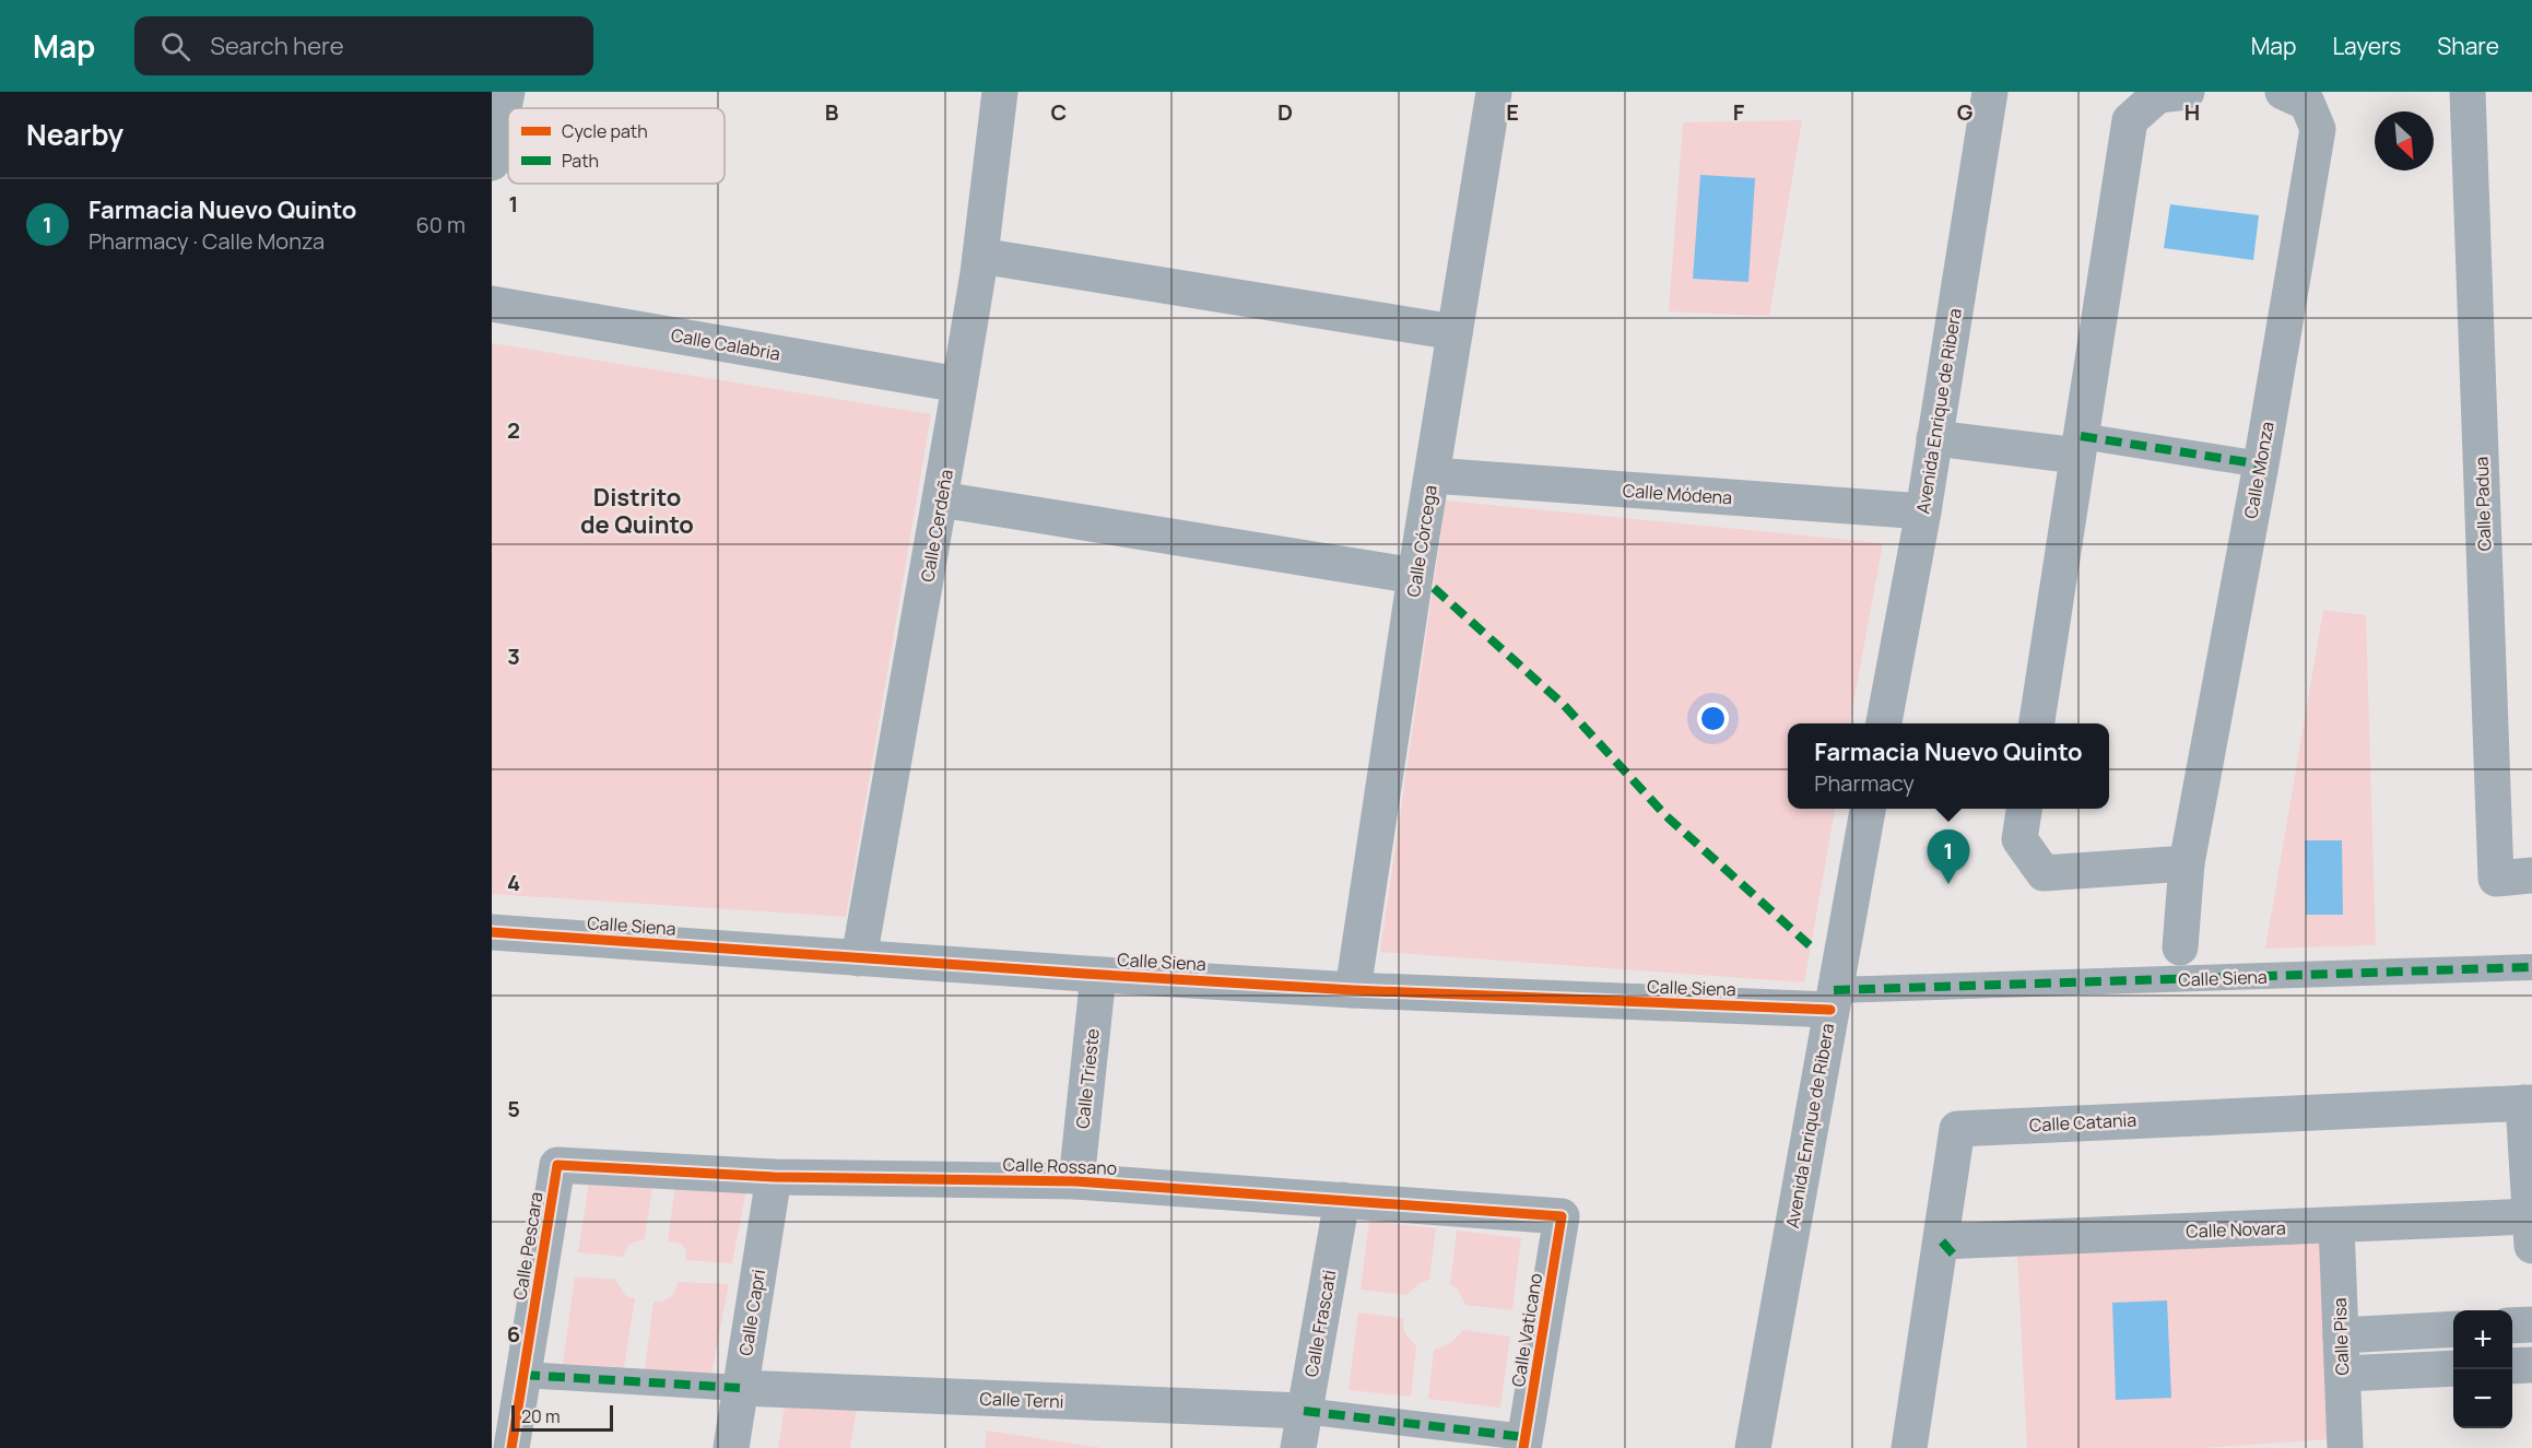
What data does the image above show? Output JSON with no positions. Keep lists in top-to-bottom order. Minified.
{"streets":{"street":["Calle Calabria","Avenida Enrique de Ribera","Calle Monza","Calle Módena","Calle Padua","Calle Cerdeña","Calle Córcega","Calle Siena","Calle Trieste","Calle Catania","Calle Rossano","Calle Novara","Calle Pescara","Calle Capri","Calle Frascati","Calle Vaticano","Calle Pisa","Calle Terni"]},"crossings":[["Calle Calabria","Calle Cerdeña"],["Avenida Enrique de Ribera","Calle Módena"],["Avenida Enrique de Ribera","Calle Siena"],["Calle Módena","Calle Córcega"],["Calle Cerdeña","Calle Siena"],["Calle Córcega","Calle Siena"],["Calle Siena","Calle Trieste"],["Calle Trieste","Calle Rossano"],["Calle Catania","Calle Novara"],["Calle Rossano","Calle Pescara"],["Calle Rossano","Calle Capri"],["Calle Rossano","Calle Frascati"],["Calle Rossano","Calle Vaticano"],["Calle Novara","Calle Pisa"],["Calle Capri","Calle Terni"],["Calle Frascati","Calle Terni"]],"districts":["Distrito de Quinto"],"legend":["Cycle path","Path"],"scale_bar":"20 m","north":"bottom right","page":{"header":"Map","search":"Search here","nav":["Map","Layers","Share"],"heading":"Nearby","list":[{"mark":"1","name":"Farmacia Nuevo Quinto","note":"Pharmacy · Calle Monza","value":"60 m"}],"popup":["Farmacia Nuevo Quinto","Pharmacy"],"pins":"1","map_buttons":["+","−"],"scale":"20 m"},"grid":{"columns":["B","C","D","E","F","G","H"],"rows":["1","2","3","4","5","6"]}}
